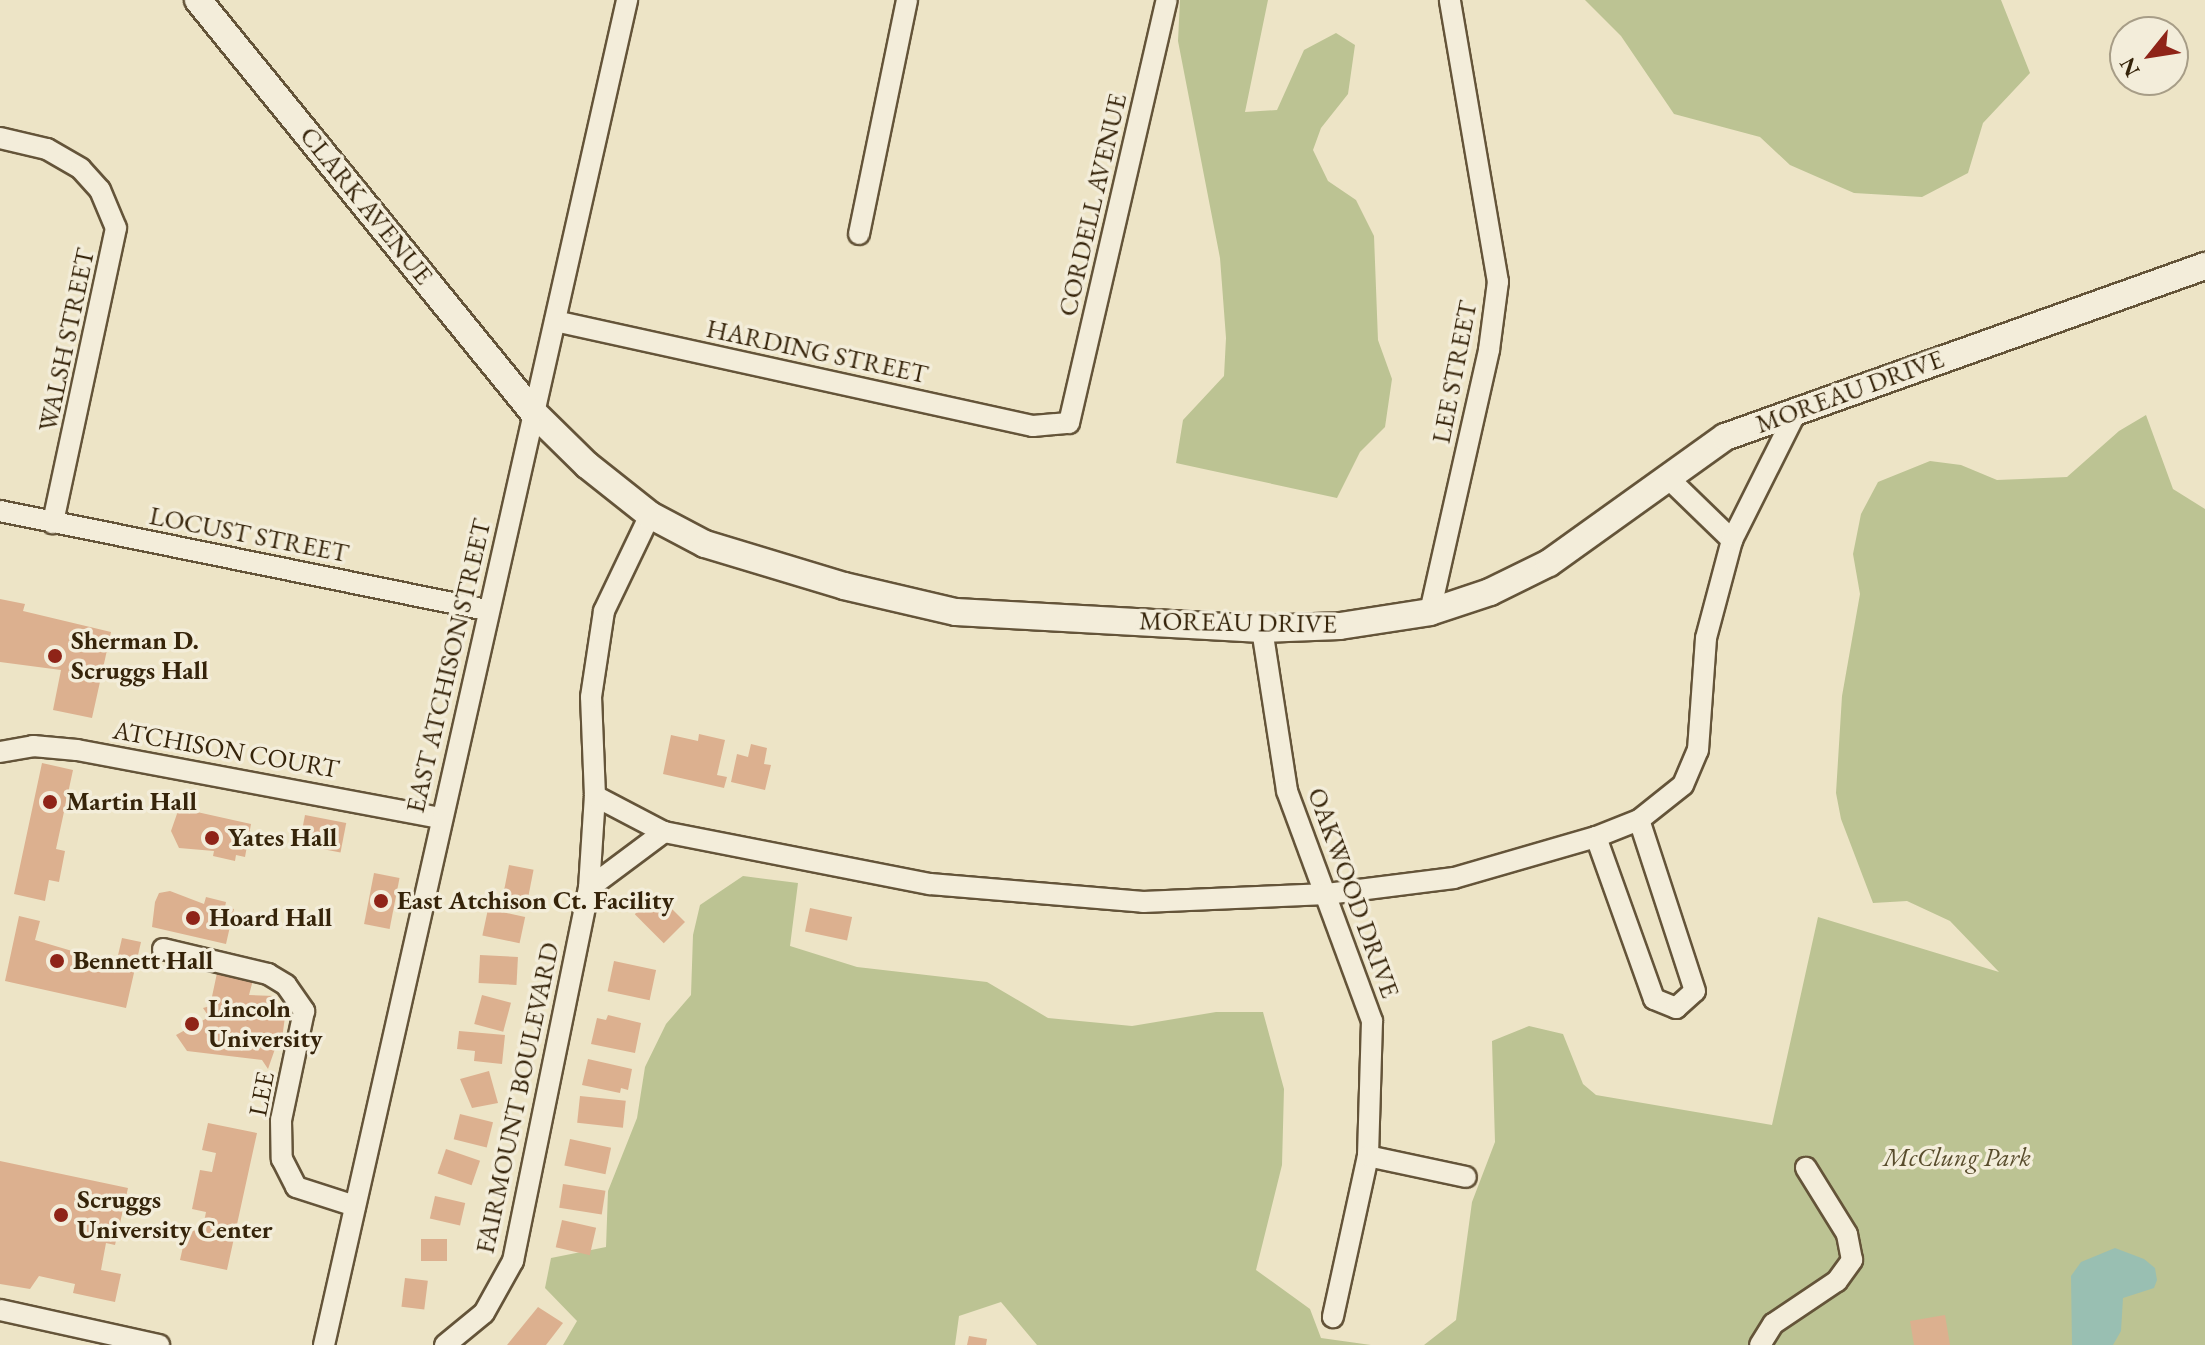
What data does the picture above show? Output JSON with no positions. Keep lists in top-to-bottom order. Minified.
{"streets":{"main road":["CLARK AVENUE","MOREAU DRIVE"],"street":["CORDELL AVENUE","WALSH STREET","HARDING STREET","LEE STREET","LOCUST STREET","EAST ATCHISON STREET","ATCHISON COURT","OAKWOOD DRIVE","LEE","FAIRMOUNT BOULEVARD"]},"crossings":[["CORDELL AVENUE","HARDING STREET"],["CLARK AVENUE","MOREAU DRIVE"],["CLARK AVENUE","EAST ATCHISON STREET"],["WALSH STREET","LOCUST STREET"],["HARDING STREET","EAST ATCHISON STREET"],["LEE STREET","MOREAU DRIVE"],["MOREAU DRIVE","EAST ATCHISON STREET"],["MOREAU DRIVE","OAKWOOD DRIVE"],["MOREAU DRIVE","FAIRMOUNT BOULEVARD"],["LOCUST STREET","EAST ATCHISON STREET"],["EAST ATCHISON STREET","ATCHISON COURT"],["EAST ATCHISON STREET","LEE"]],"parks":["McClung Park"],"places":["Sherman D. Scruggs Hall","Martin Hall","Yates Hall","East Atchison Ct. Facility","Hoard Hall","Bennett Hall","Lincoln University","Scruggs University Center"],"north":"bottom left"}
